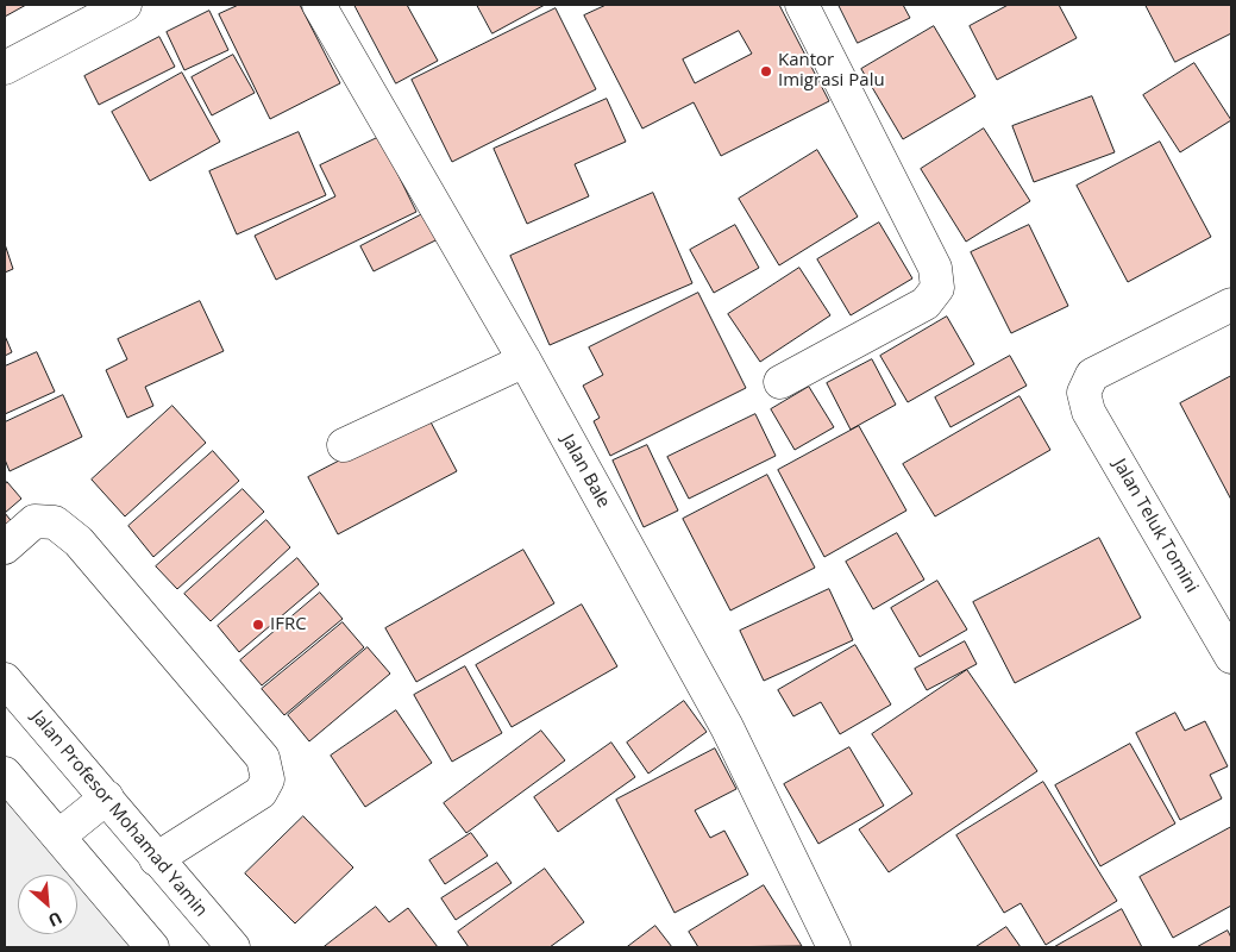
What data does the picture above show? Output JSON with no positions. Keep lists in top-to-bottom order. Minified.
{"streets":{"street":["Jalan Bale","Jalan Teluk Tomini","Jalan Profesor Mohamad Yamin"]},"places":["Kantor Imigrasi Palu","IFRC"],"north":"bottom right"}
